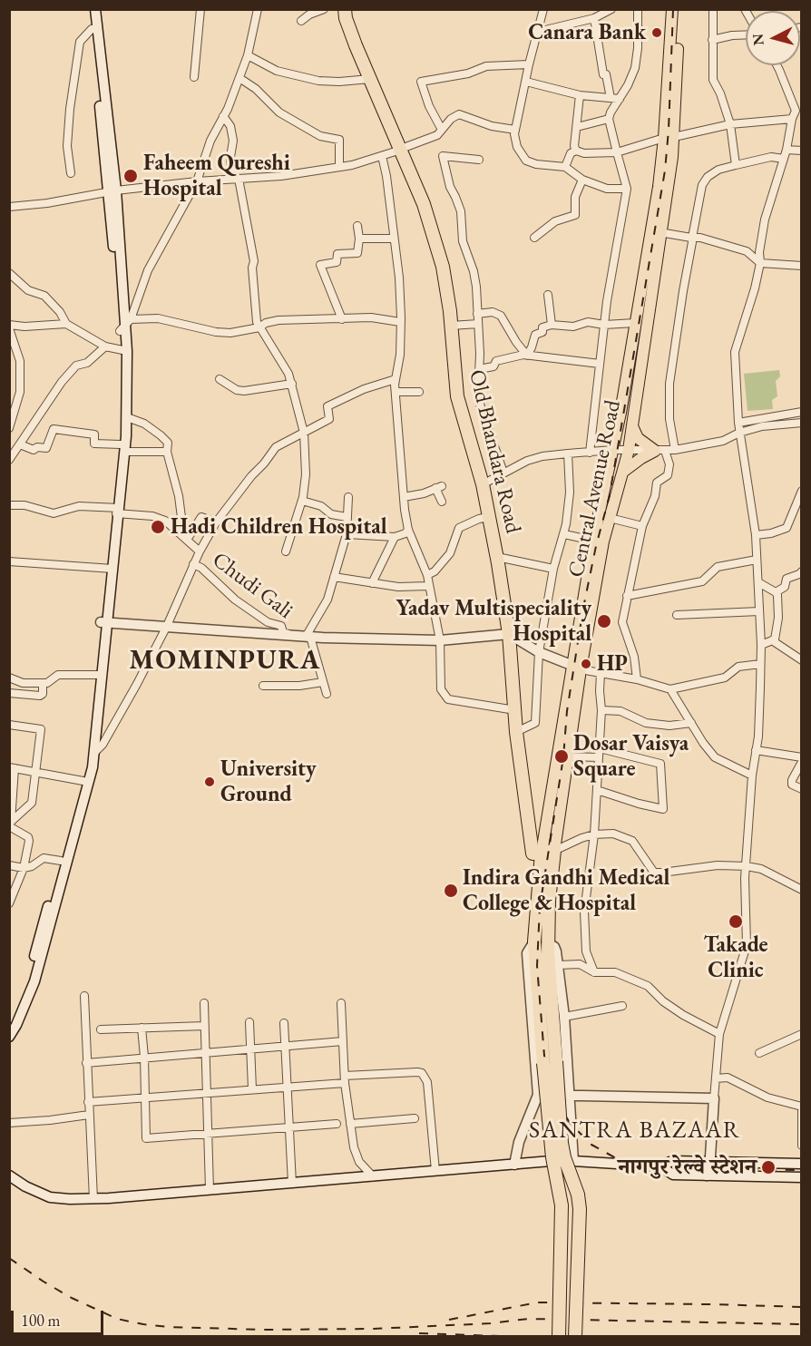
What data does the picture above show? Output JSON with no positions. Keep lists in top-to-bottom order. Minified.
{"streets":{"highway":["Old Bhandara Road","Central Avenue Road"],"street":["Chudi Gali"]},"crossings":[["Old Bhandara Road","Central Avenue Road"]],"districts":["MOMINPURA","SANTRA BAZAAR"],"places":["Canara Bank","Faheem Qureshi Hospital","Hadi Children Hospital","Yadav Multispeciality Hospital","HP","Dosar Vaisya Square","University Ground","Indira Gandhi Medical College & Hospital","Takade Clinic","नागपुर रेल्वे स्टेशन"],"scale_bar":"100 m","north":"left"}
